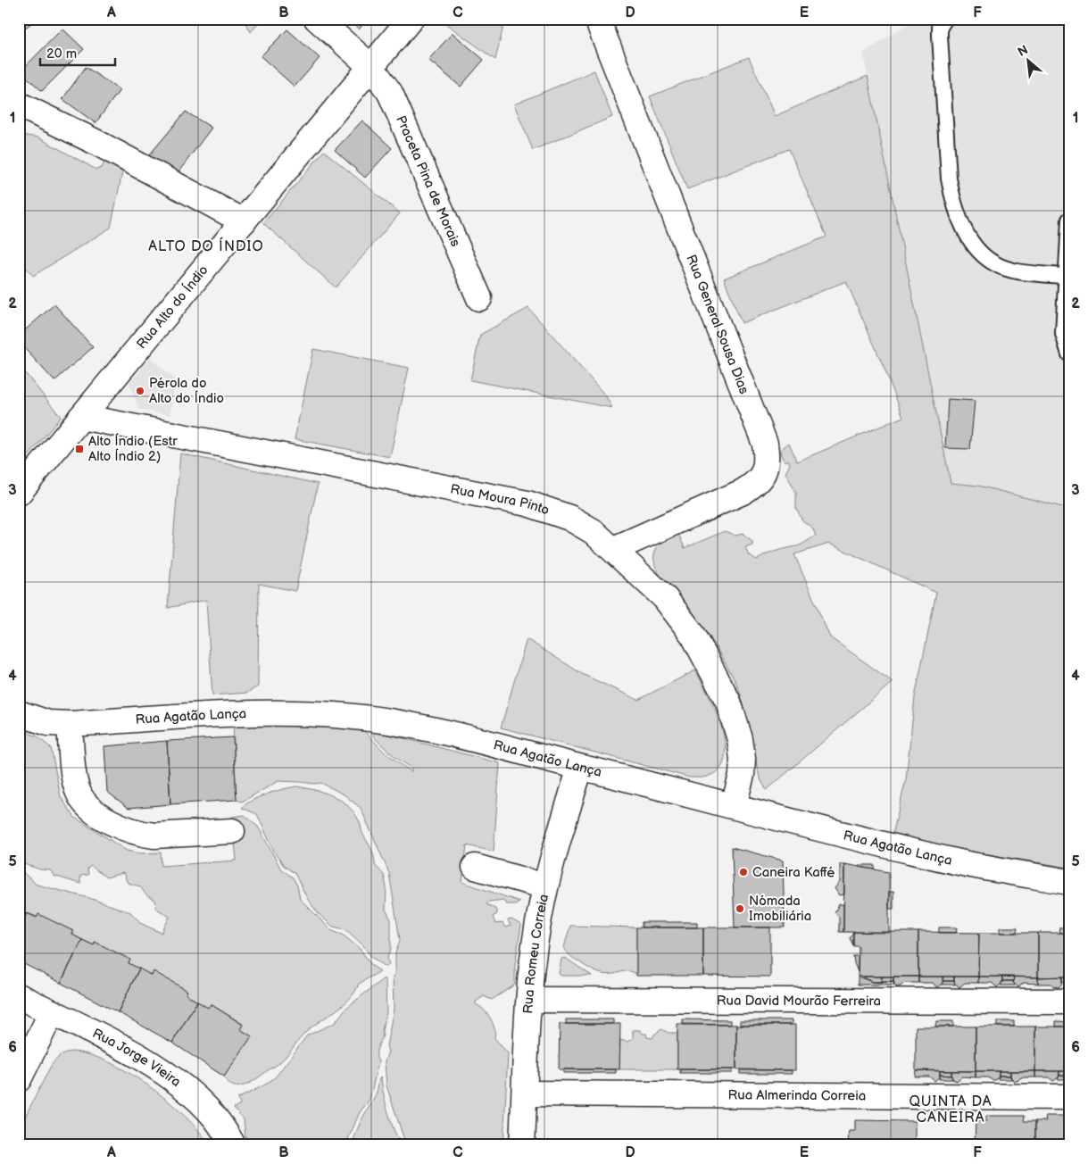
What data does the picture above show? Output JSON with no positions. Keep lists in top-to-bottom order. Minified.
{"streets":{"street":["Praceta Pina de Morais","Rua Alto do Índio","Rua General Sousa Dias","Rua Moura Pinto","Rua Agatão Lança","Rua Romeu Correia","Rua David Mourão Ferreira","Rua Jorge Vieira","Rua Almerinda Correia"]},"crossings":[["Praceta Pina de Morais","Rua Alto do Índio"],["Rua Alto do Índio","Rua Moura Pinto"],["Rua General Sousa Dias","Rua Moura Pinto"],["Rua Moura Pinto","Rua Agatão Lança"],["Rua Agatão Lança","Rua Romeu Correia"],["Rua Romeu Correia","Rua David Mourão Ferreira"],["Rua Romeu Correia","Rua Almerinda Correia"]],"districts":["ALTO DO ÍNDIO","QUINTA DA CANEIRA"],"places":{"other":["Pérola do Alto do Índio","Caneira Kaffé","Nómada Imobiliária"],"transit":["Alto Índio (Estr Alto Índio 2)"]},"scale_bar":"20 m","north":"top left","grid":{"columns":["A","B","C","D","E","F"],"rows":["1","2","3","4","5","6"]}}
